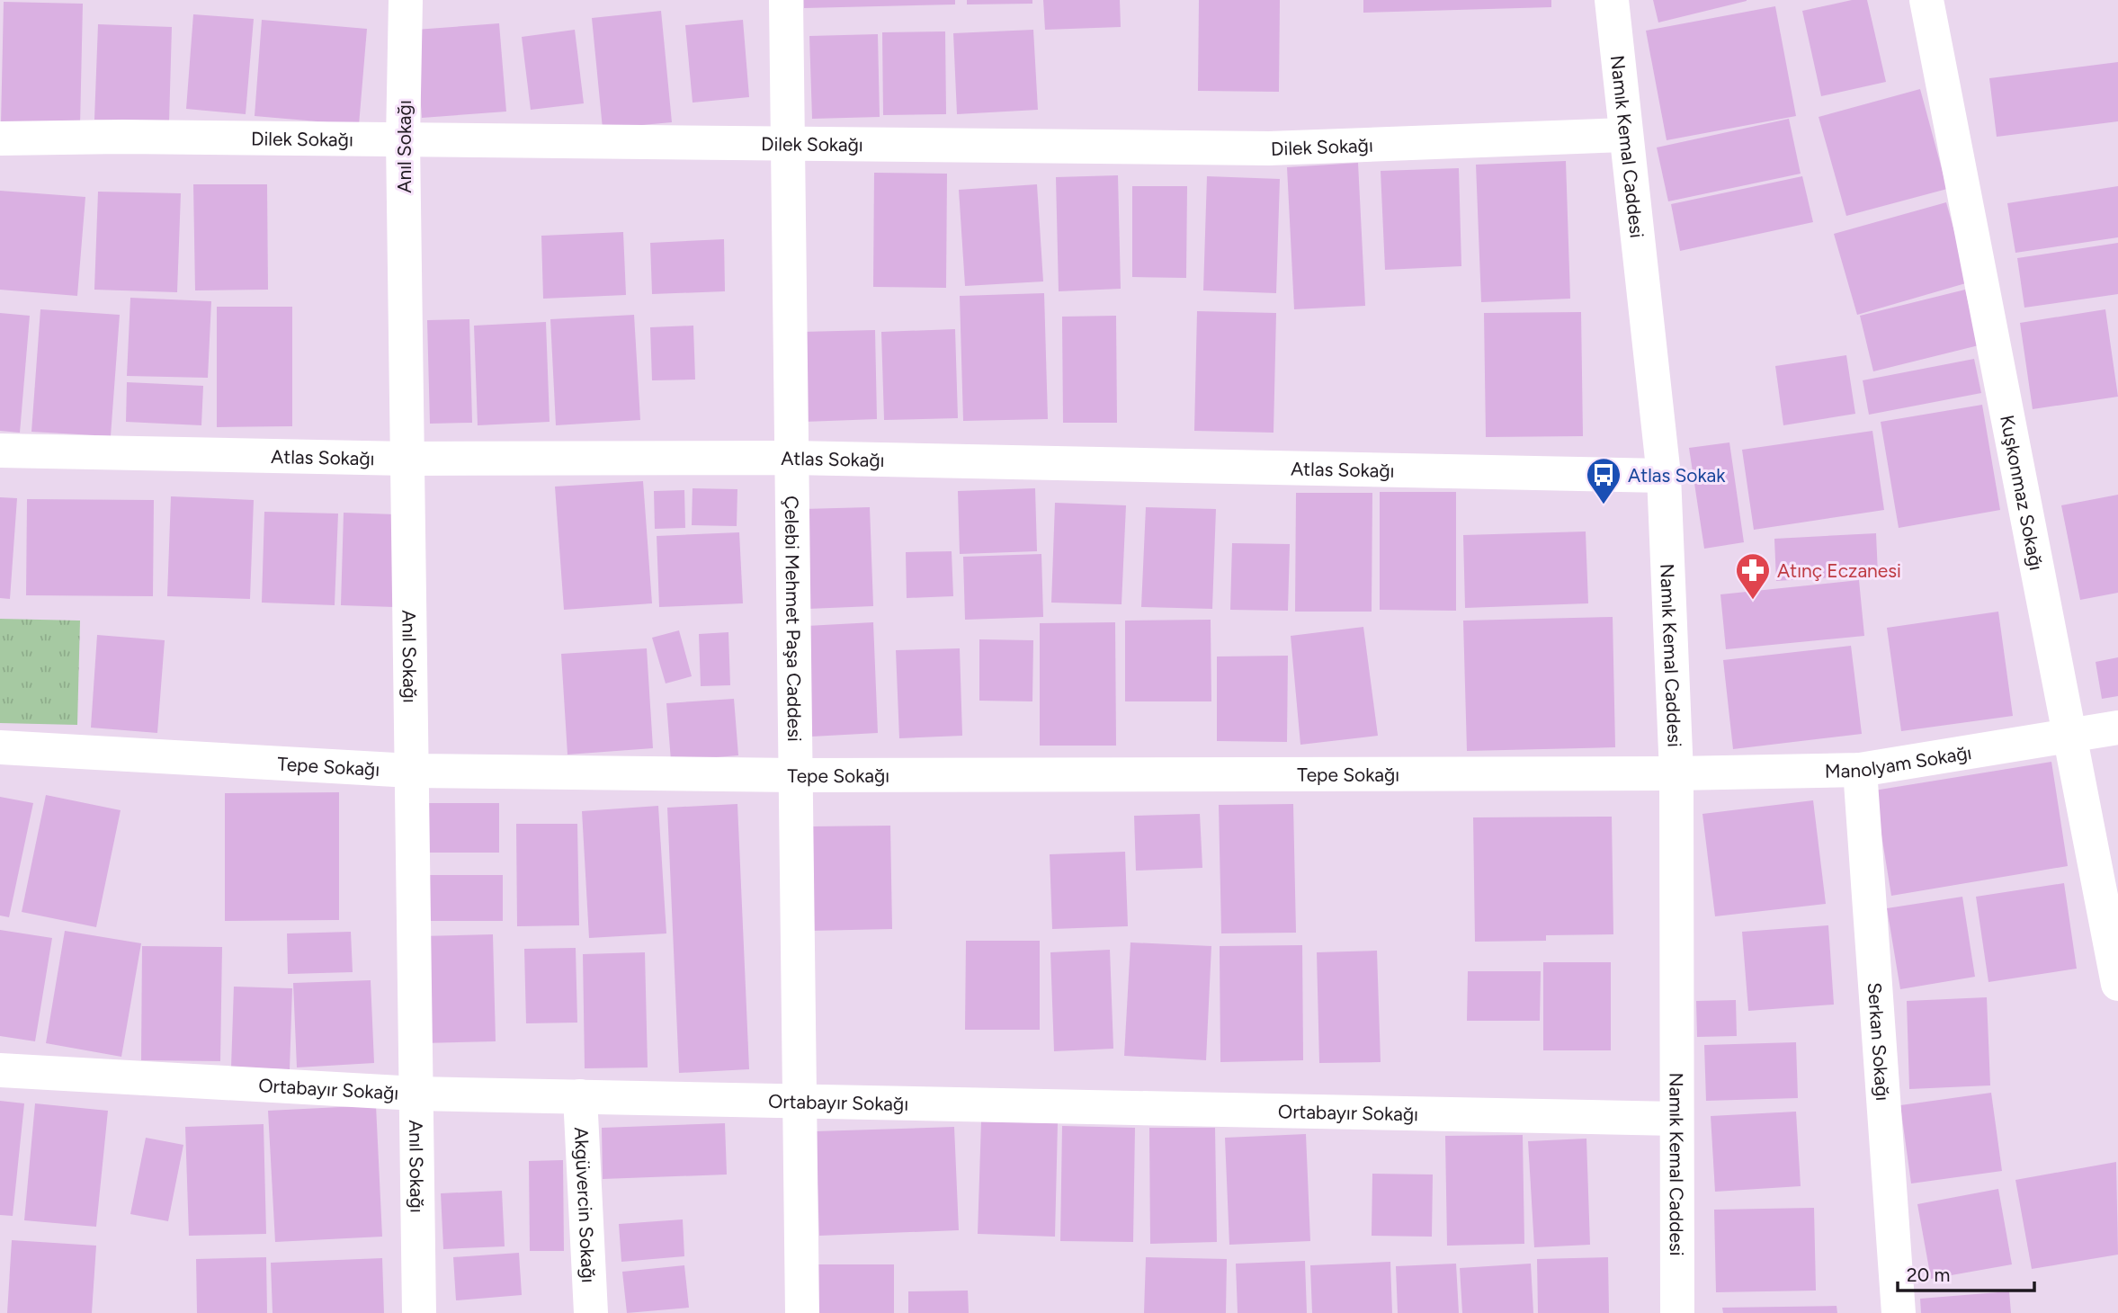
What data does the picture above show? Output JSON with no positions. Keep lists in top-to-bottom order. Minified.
{"streets":{"street":["Dilek Sokağı","Anıl Sokağı","Namık Kemal Caddesi","Atlas Sokağı","Kuşkonmaz Sokağı","Çelebi Mehmet Paşa Caddesi","Manolyam Sokağı","Tepe Sokağı","Serkan Sokağı","Ortabayır Sokağı","Akgüvercin Sokağı"]},"crossings":[["Dilek Sokağı","Anıl Sokağı"],["Dilek Sokağı","Namık Kemal Caddesi"],["Dilek Sokağı","Çelebi Mehmet Paşa Caddesi"],["Anıl Sokağı","Atlas Sokağı"],["Anıl Sokağı","Tepe Sokağı"],["Anıl Sokağı","Ortabayır Sokağı"],["Namık Kemal Caddesi","Atlas Sokağı"],["Namık Kemal Caddesi","Manolyam Sokağı"],["Namık Kemal Caddesi","Tepe Sokağı"],["Namık Kemal Caddesi","Ortabayır Sokağı"],["Atlas Sokağı","Çelebi Mehmet Paşa Caddesi"],["Kuşkonmaz Sokağı","Manolyam Sokağı"],["Çelebi Mehmet Paşa Caddesi","Tepe Sokağı"],["Çelebi Mehmet Paşa Caddesi","Ortabayır Sokağı"],["Manolyam Sokağı","Tepe Sokağı"],["Manolyam Sokağı","Serkan Sokağı"],["Ortabayır Sokağı","Akgüvercin Sokağı"]],"places":{"bus stop":["Atlas Sokak"],"pharmacy":["Atınç Eczanesi"]},"scale_bar":"20 m"}
